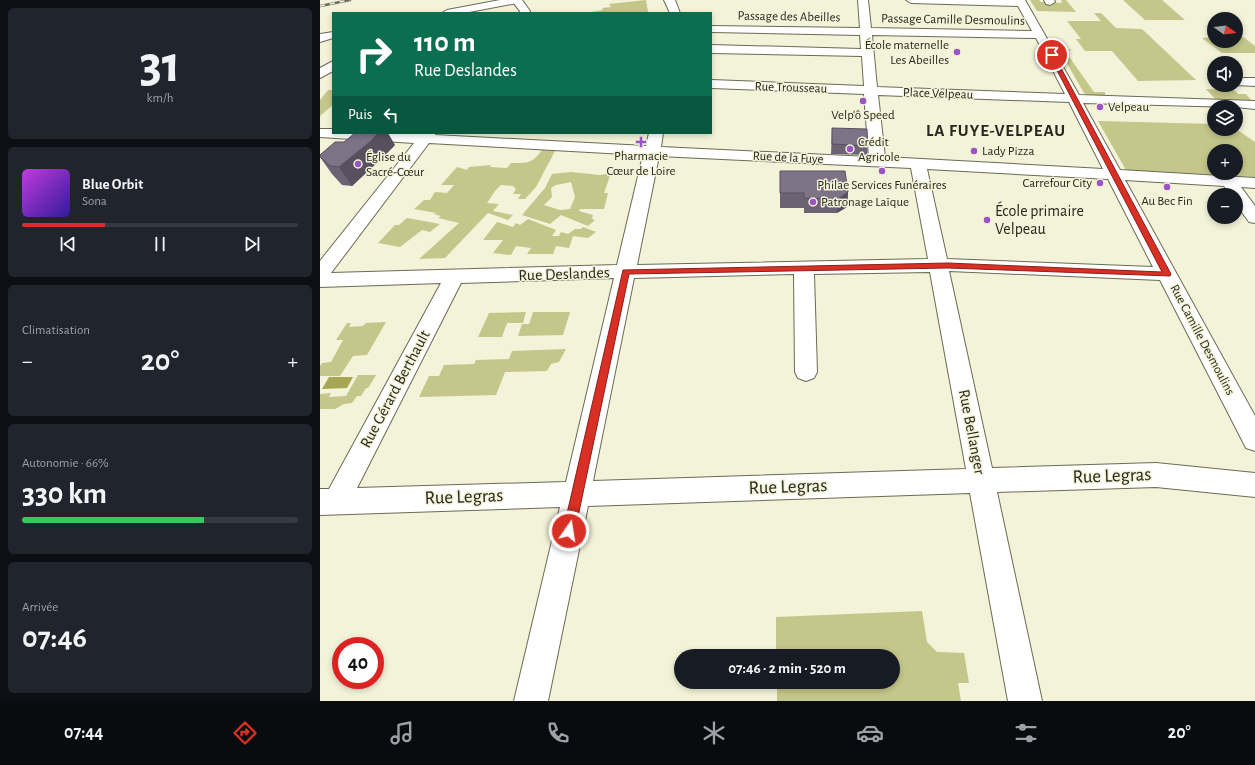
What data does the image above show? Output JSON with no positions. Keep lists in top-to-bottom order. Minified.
{"streets":{"street":["Passage des Abeilles","Passage Camille Desmoulins","Rue Trousseau","Place Velpeau","Rue de la Fuye","Rue Deslandes","Rue Camille Desmoulins","Rue Gérard Berthault","Rue Bellanger","Rue Legras"]},"crossings":[["Passage des Abeilles","Passage Camille Desmoulins"],["Passage Camille Desmoulins","Rue Camille Desmoulins"],["Rue Trousseau","Place Velpeau"],["Place Velpeau","Rue Camille Desmoulins"],["Rue de la Fuye","Rue Camille Desmoulins"],["Rue de la Fuye","Rue Bellanger"],["Rue Deslandes","Rue Camille Desmoulins"],["Rue Deslandes","Rue Gérard Berthault"],["Rue Deslandes","Rue Bellanger"],["Rue Gérard Berthault","Rue Legras"],["Rue Bellanger","Rue Legras"]],"districts":["LA FUYE-VELPEAU"],"places":{"other":["École maternelle Les Abeilles","Velp'ô Speed","Velpeau","Crédit Agricole","Lady Pizza","Église du Sacré-Cœur","Philae Services Funéraires","Carrefour City","Au Bec Fin","Patronage Laïque","École primaire Velpeau"],"health":["Pharmacie Cœur de Loire"]},"north":"right","page":{"tile":[["31","km/h"],"Climatisation",["Autonomie · 66%","330 km"],["Arrivée","07:46"]],"map_buttons":["+","−"],"turn":["110 m","Rue Deslandes"],"then":"Puis","song":["Blue Orbit","Sona"],"heat":["−","20°","+"],"limit":"40","trip":"07:46 · 2 min · 520 m","tabs":["07:44","20°"]}}
